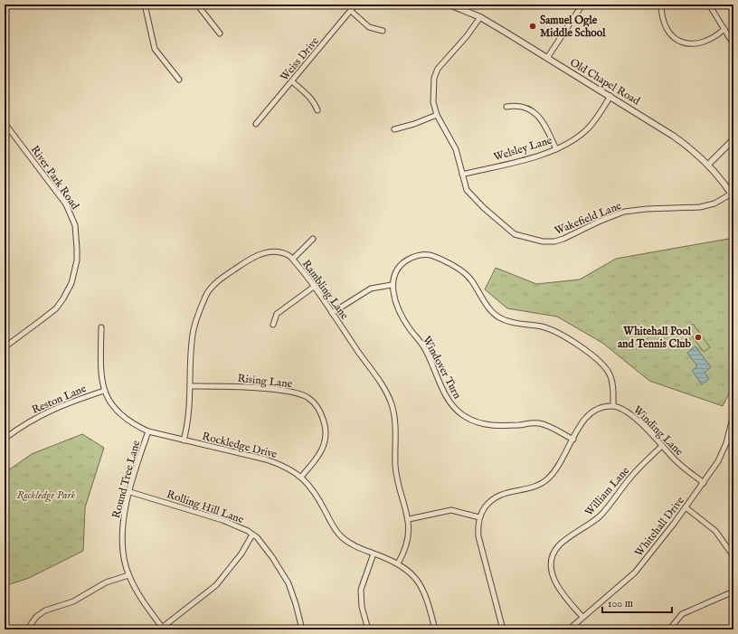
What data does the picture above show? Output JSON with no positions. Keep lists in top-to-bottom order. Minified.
{"streets":{"street":["Weiss Drive","Old Chapel Road","Welsley Lane","River Park Road","Wakefield Lane","Rambling Lane","Windover Turn","Rising Lane","Reston Lane","Winding Lane","Rockledge Drive","Round Tree Lane","William Lane","Rolling Hill Lane","Whitehall Drive"]},"crossings":[["Old Chapel Road","Welsley Lane"],["Old Chapel Road","Wakefield Lane"],["Welsley Lane","Wakefield Lane"],["Rambling Lane","Rising Lane"],["Rambling Lane","Rockledge Drive"],["Rising Lane","Rockledge Drive"],["Reston Lane","Rockledge Drive"],["Winding Lane","William Lane"],["Winding Lane","Whitehall Drive"],["Rockledge Drive","Round Tree Lane"],["Round Tree Lane","Rolling Hill Lane"],["William Lane","Whitehall Drive"]],"parks":["Rockledge Park"],"places":["Samuel Ogle Middle School","Whitehall Pool and Tennis Club"],"scale_bar":"100 m"}
